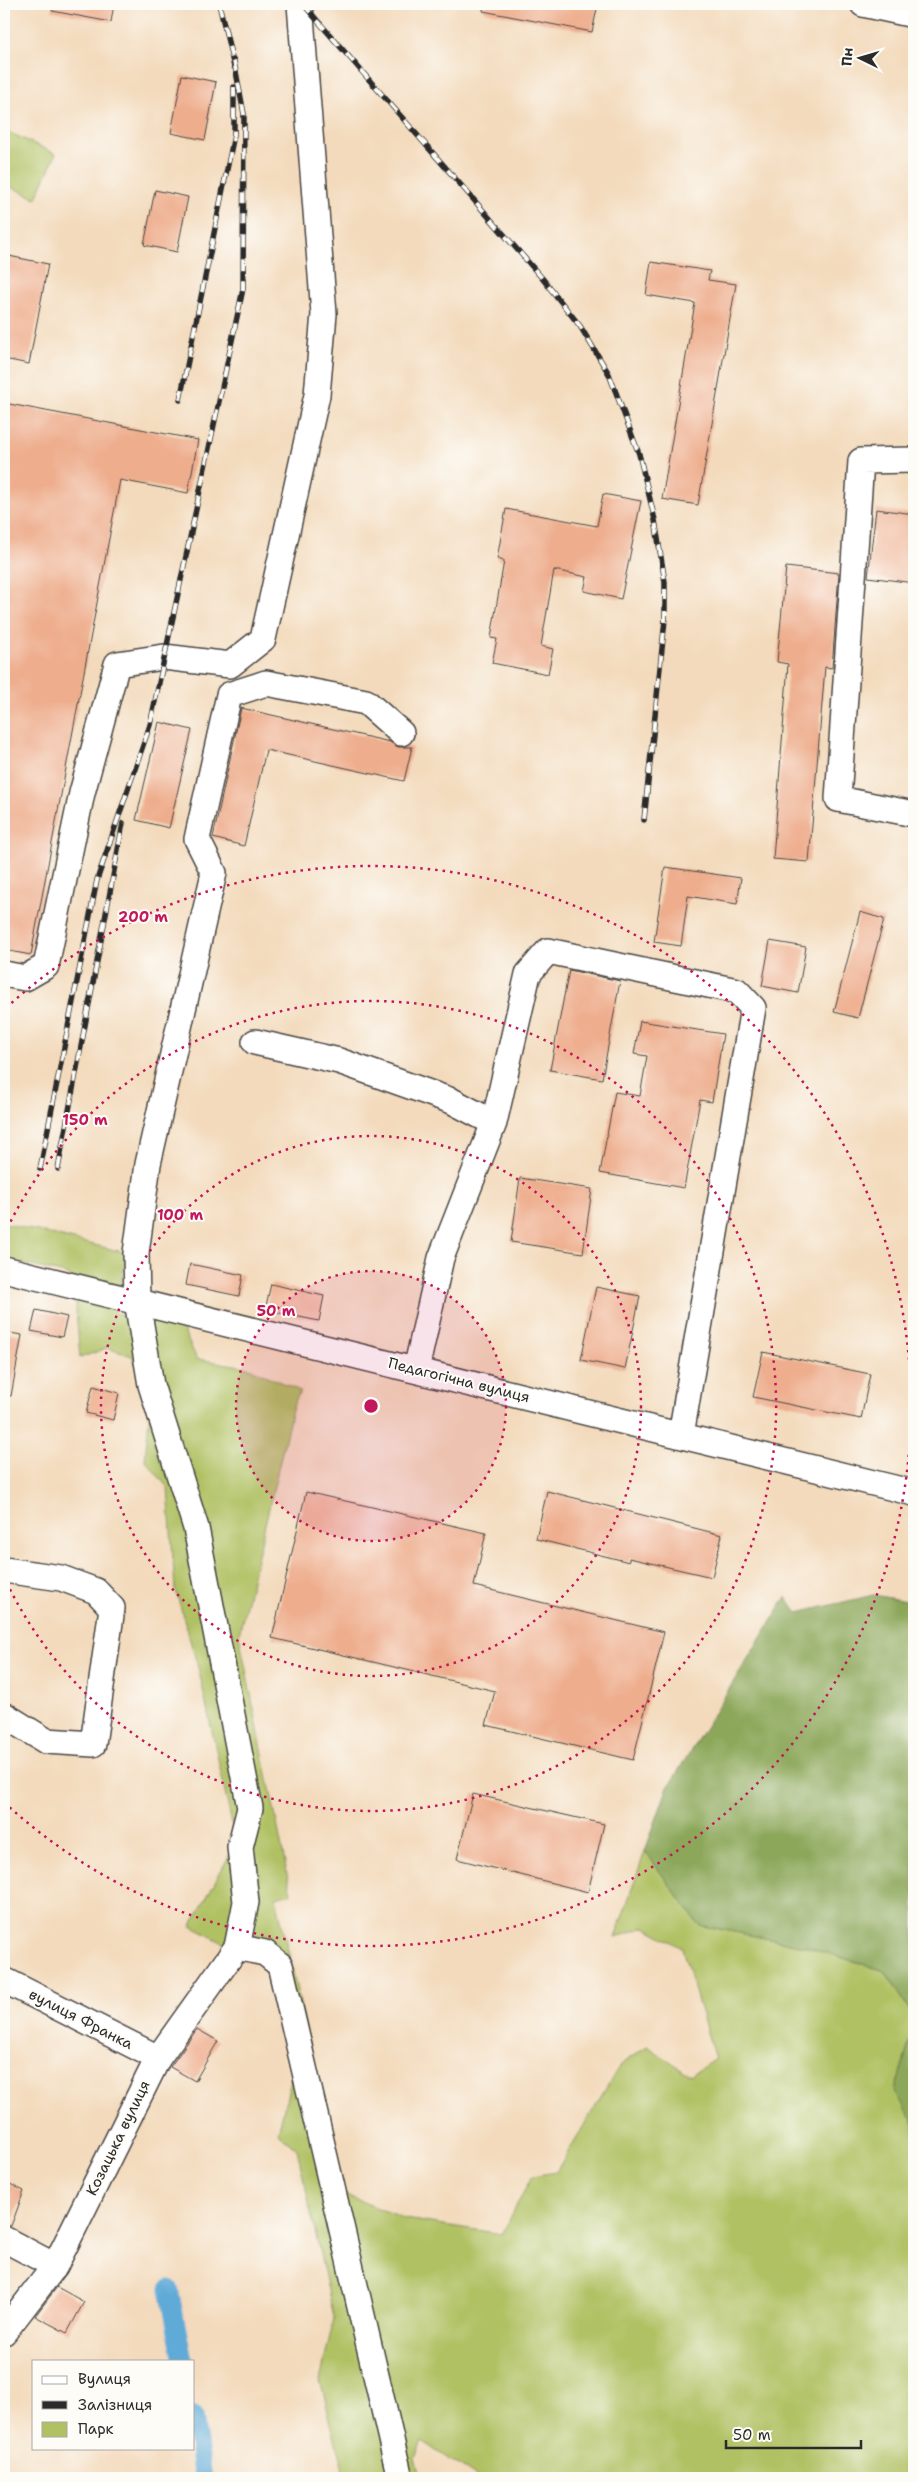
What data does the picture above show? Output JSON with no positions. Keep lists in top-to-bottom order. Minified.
{"streets":{"street":["Педагогічна вулиця","вулиця Франка","Козацька вулиця"]},"crossings":[["вулиця Франка","Козацька вулиця"]],"legend":["Вулиця","Залізниця","Парк"],"scale_bar":"50 m","north":"left","rings":["200 m","150 m","100 m","50 m"]}
